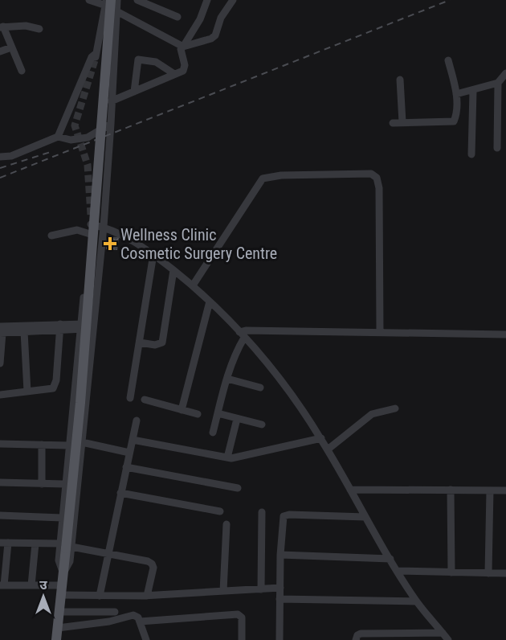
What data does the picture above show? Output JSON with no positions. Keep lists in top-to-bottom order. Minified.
{"places":{"health":["Wellness Clinic Cosmetic Surgery Centre"]},"north":"top"}
